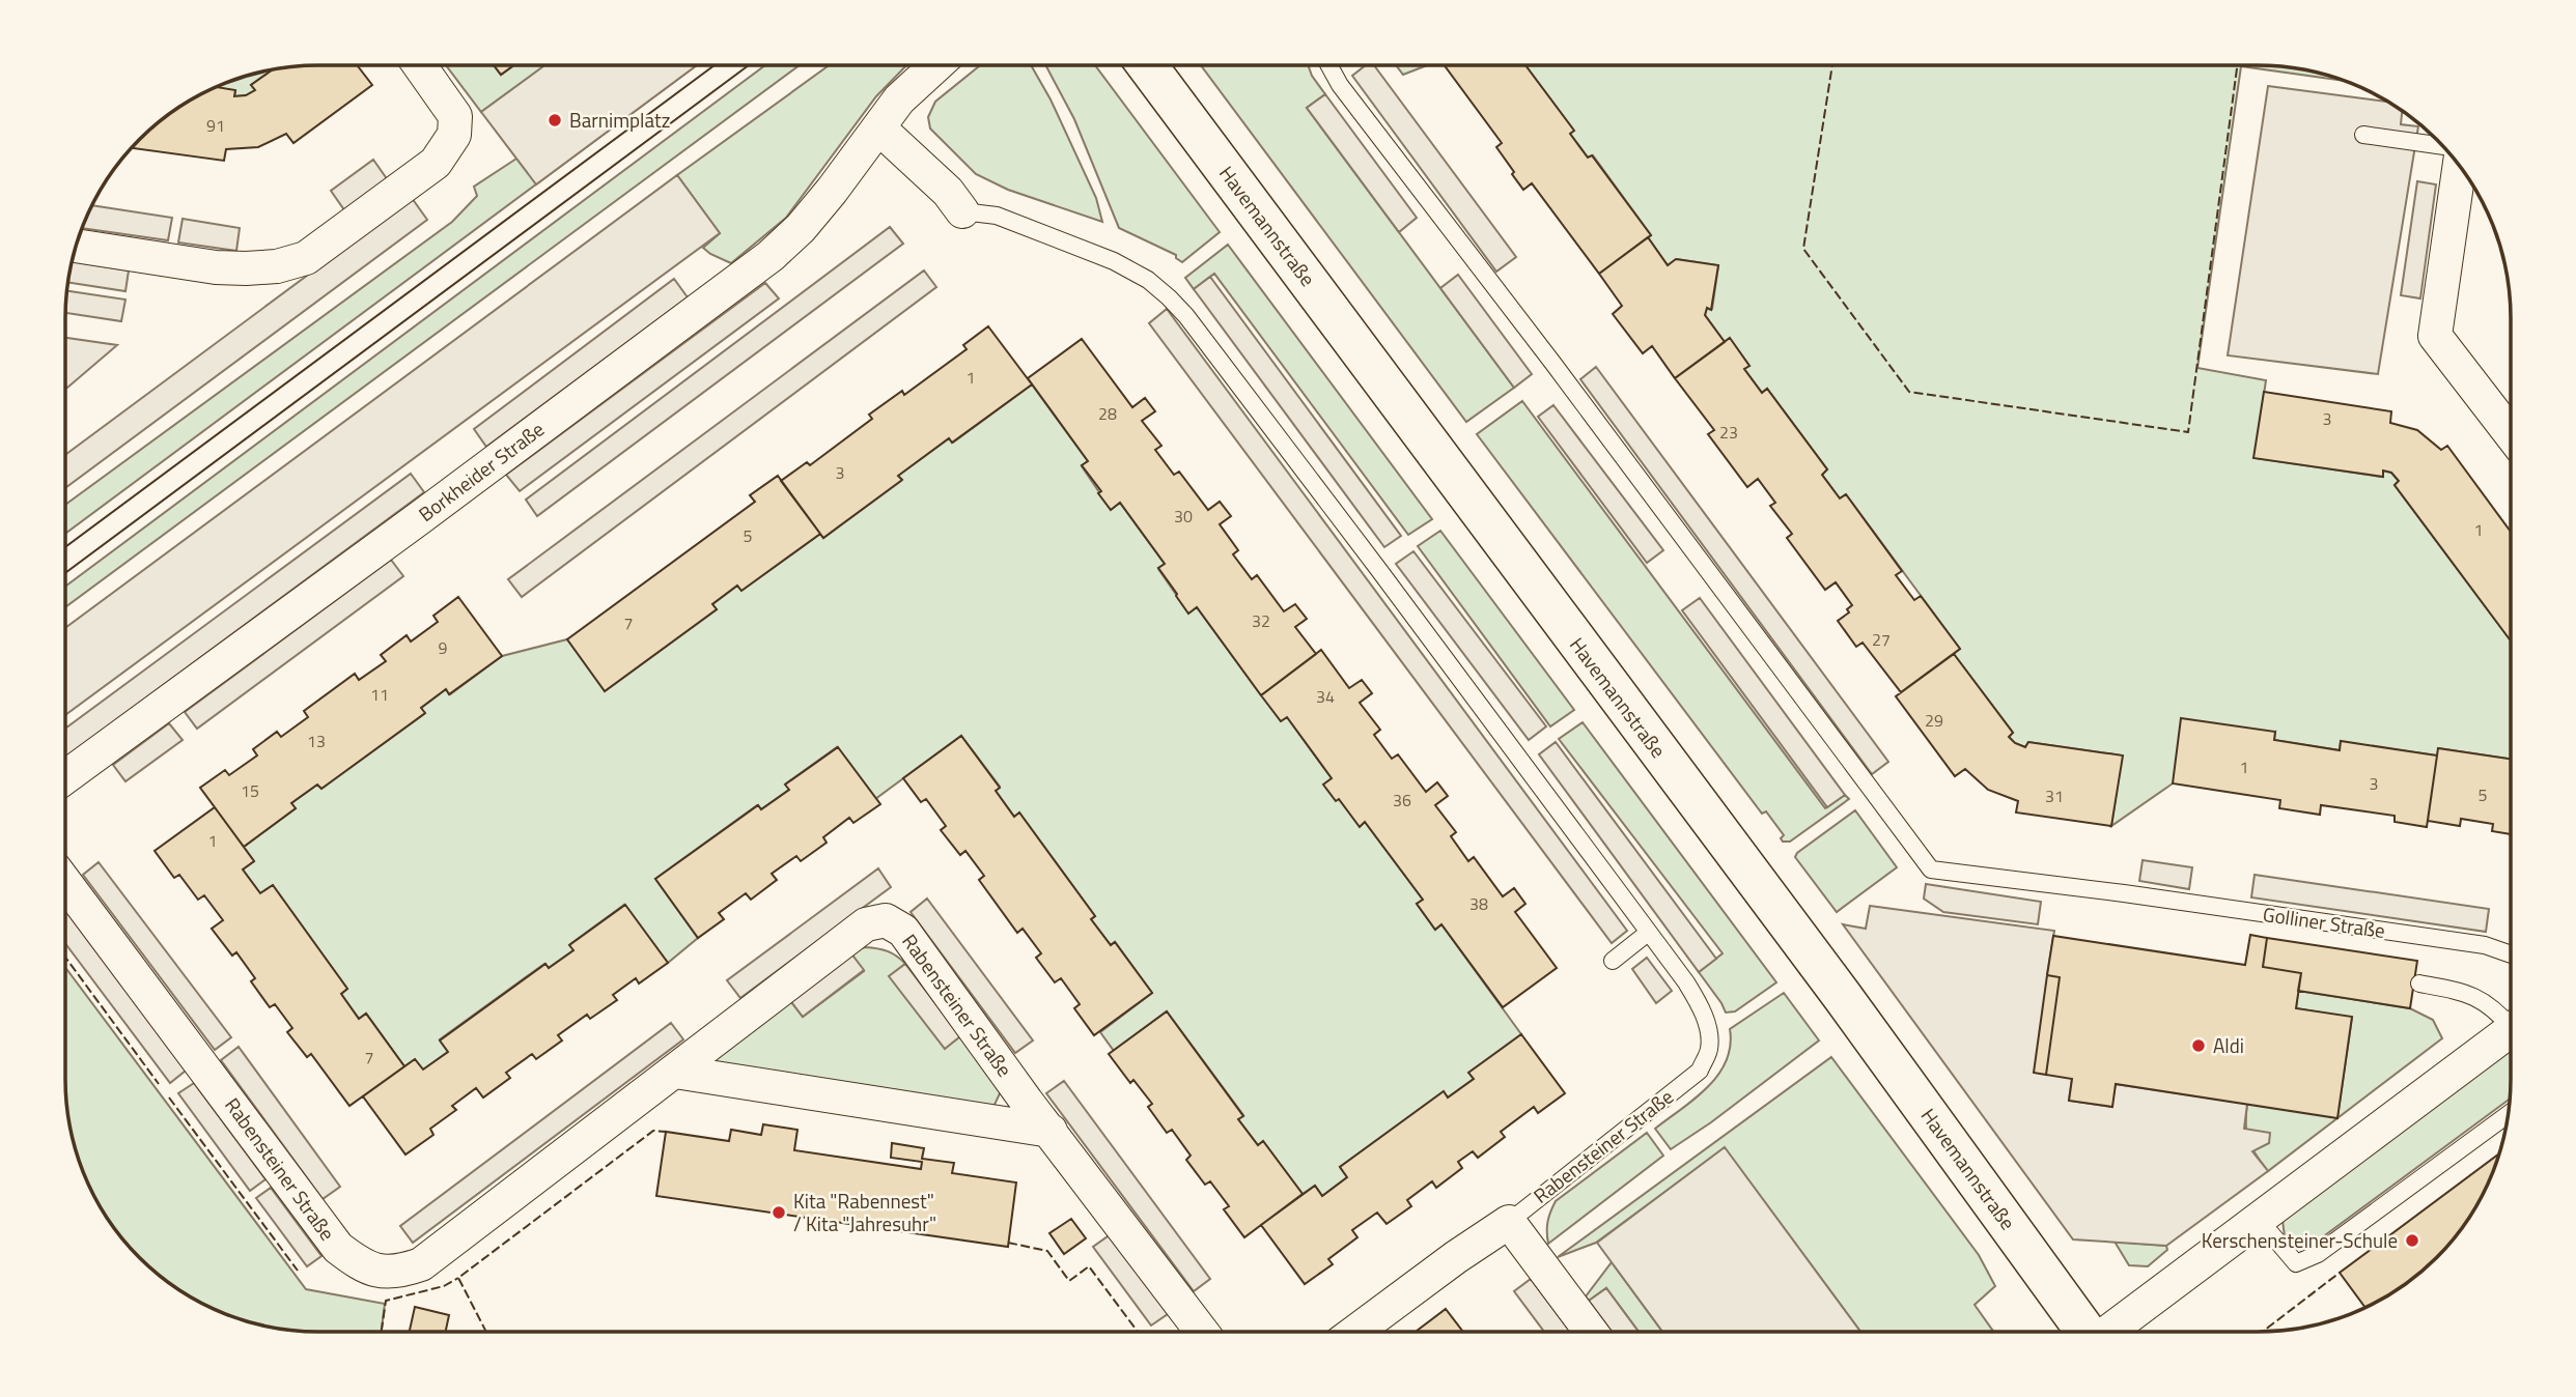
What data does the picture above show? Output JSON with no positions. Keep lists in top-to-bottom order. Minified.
{"streets":{"main road":["Havemannstraße"],"street":["Borkheider Straße","Rabensteiner Straße"],"lane":["Golliner Straße"]},"places":["Barnimplatz","Aldi","Kita \"Rabennest\" / Kita \"Jahresuhr\"","Kerschensteiner-Schule"],"house_numbers":["91","1","28","3","23","3","30","1","5","32","7","27","9","11","34","29","13","1","3","15","5","31","36","1","38","7"]}
